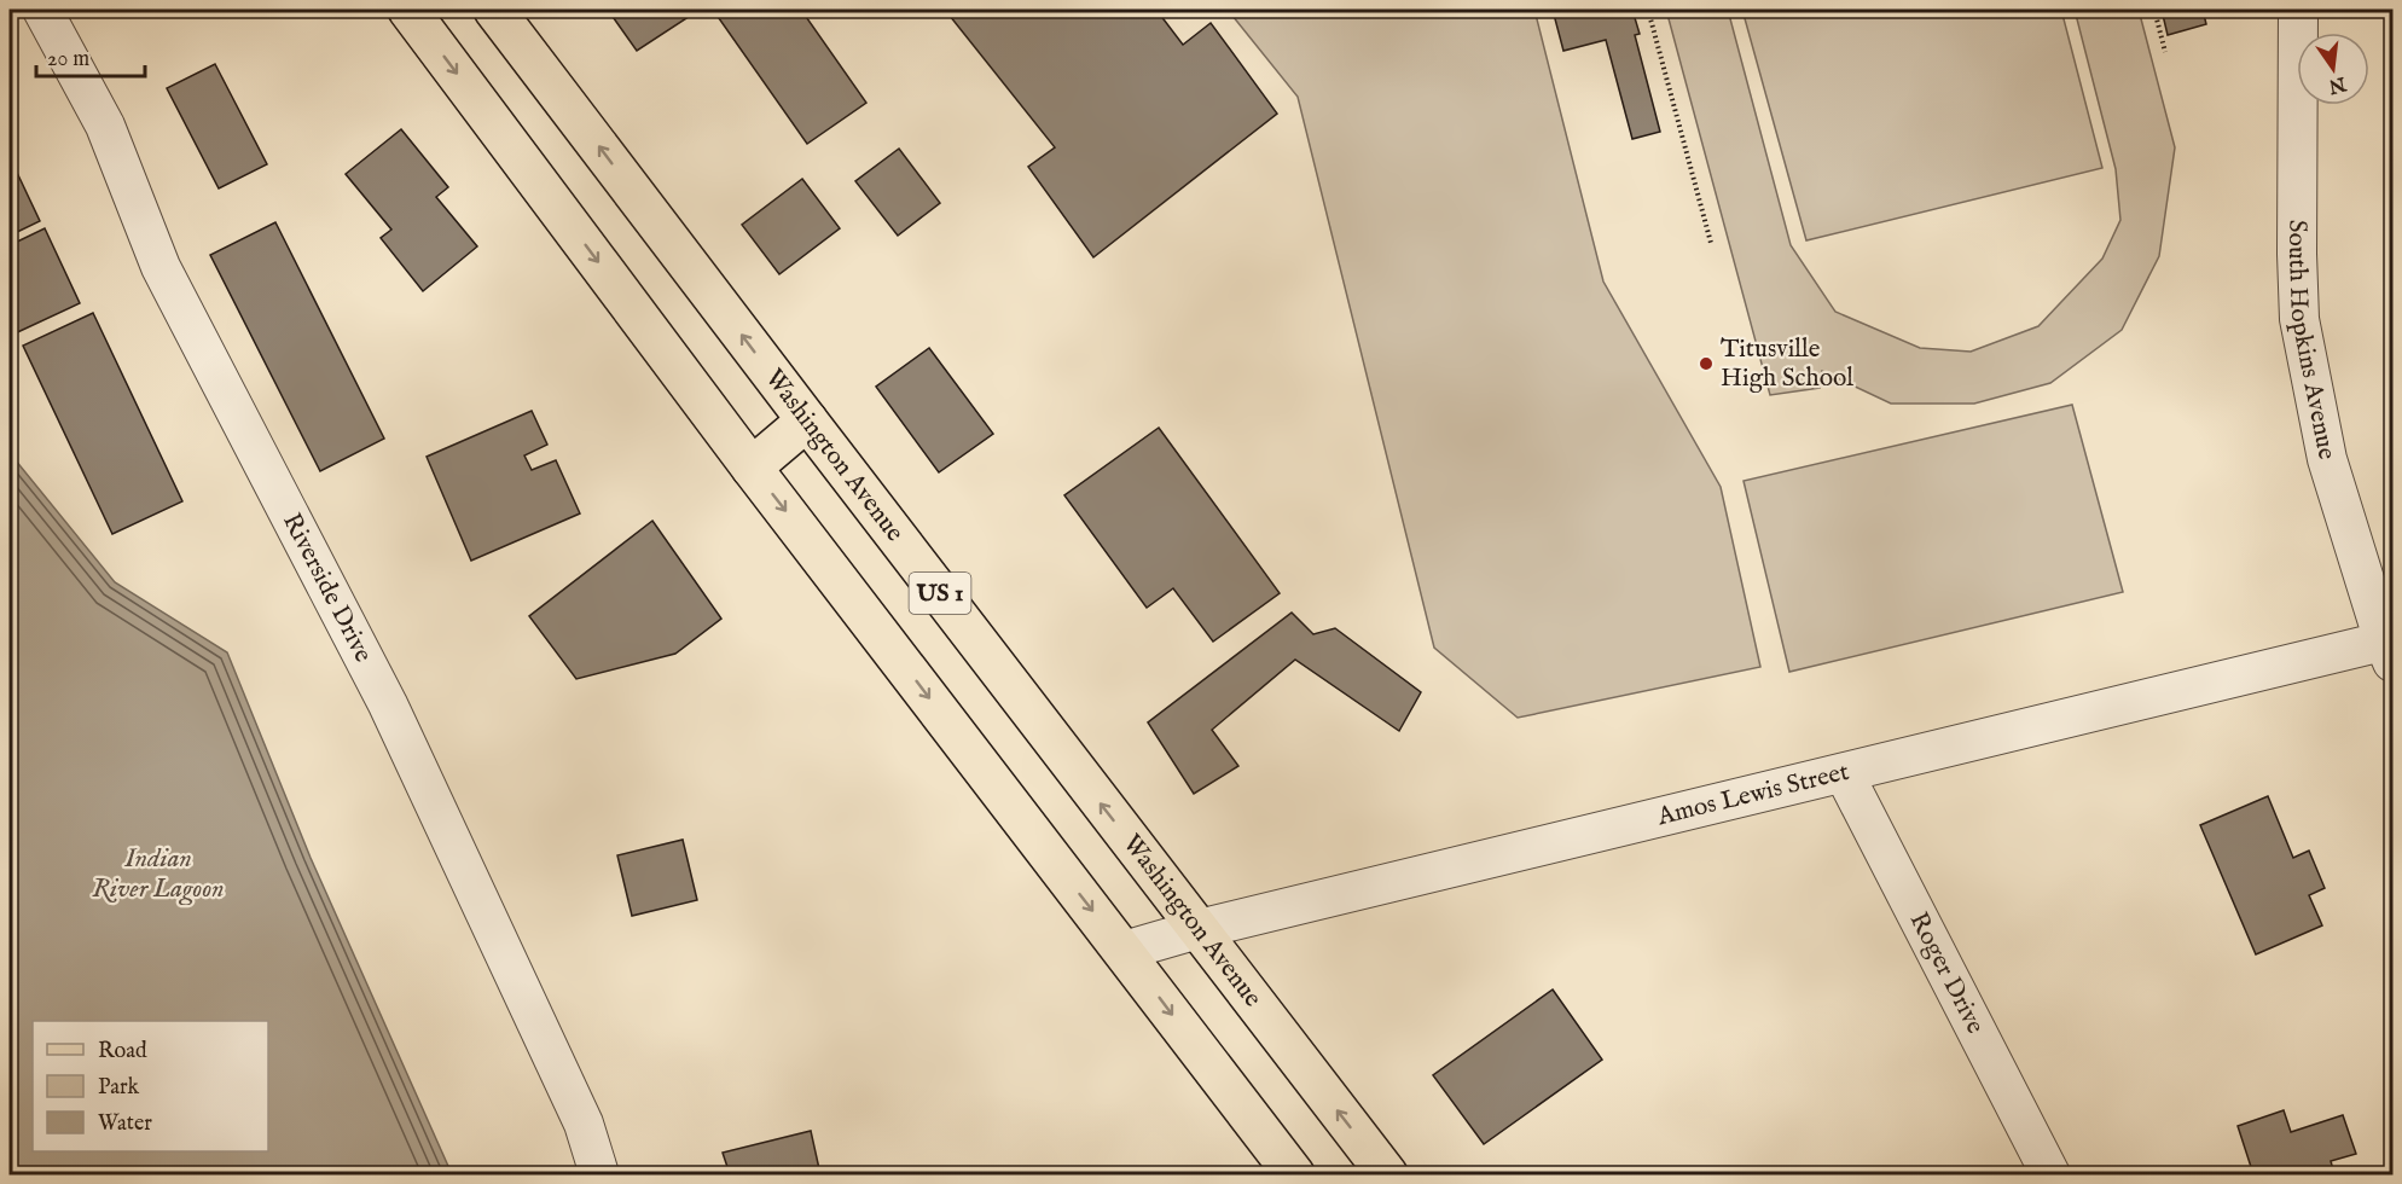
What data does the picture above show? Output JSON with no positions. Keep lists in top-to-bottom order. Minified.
{"streets":{"main road":["Washington Avenue","US 1"],"street":["South Hopkins Avenue","Riverside Drive","Amos Lewis Street","Roger Drive"]},"crossings":[["South Hopkins Avenue","Amos Lewis Street"],["Washington Avenue","Amos Lewis Street"],["US 1","Amos Lewis Street"],["Amos Lewis Street","Roger Drive"]],"water":["Indian River Lagoon"],"places":["Titusville High School"],"legend":["Road","Park","Water"],"scale_bar":"20 m","north":"bottom"}
